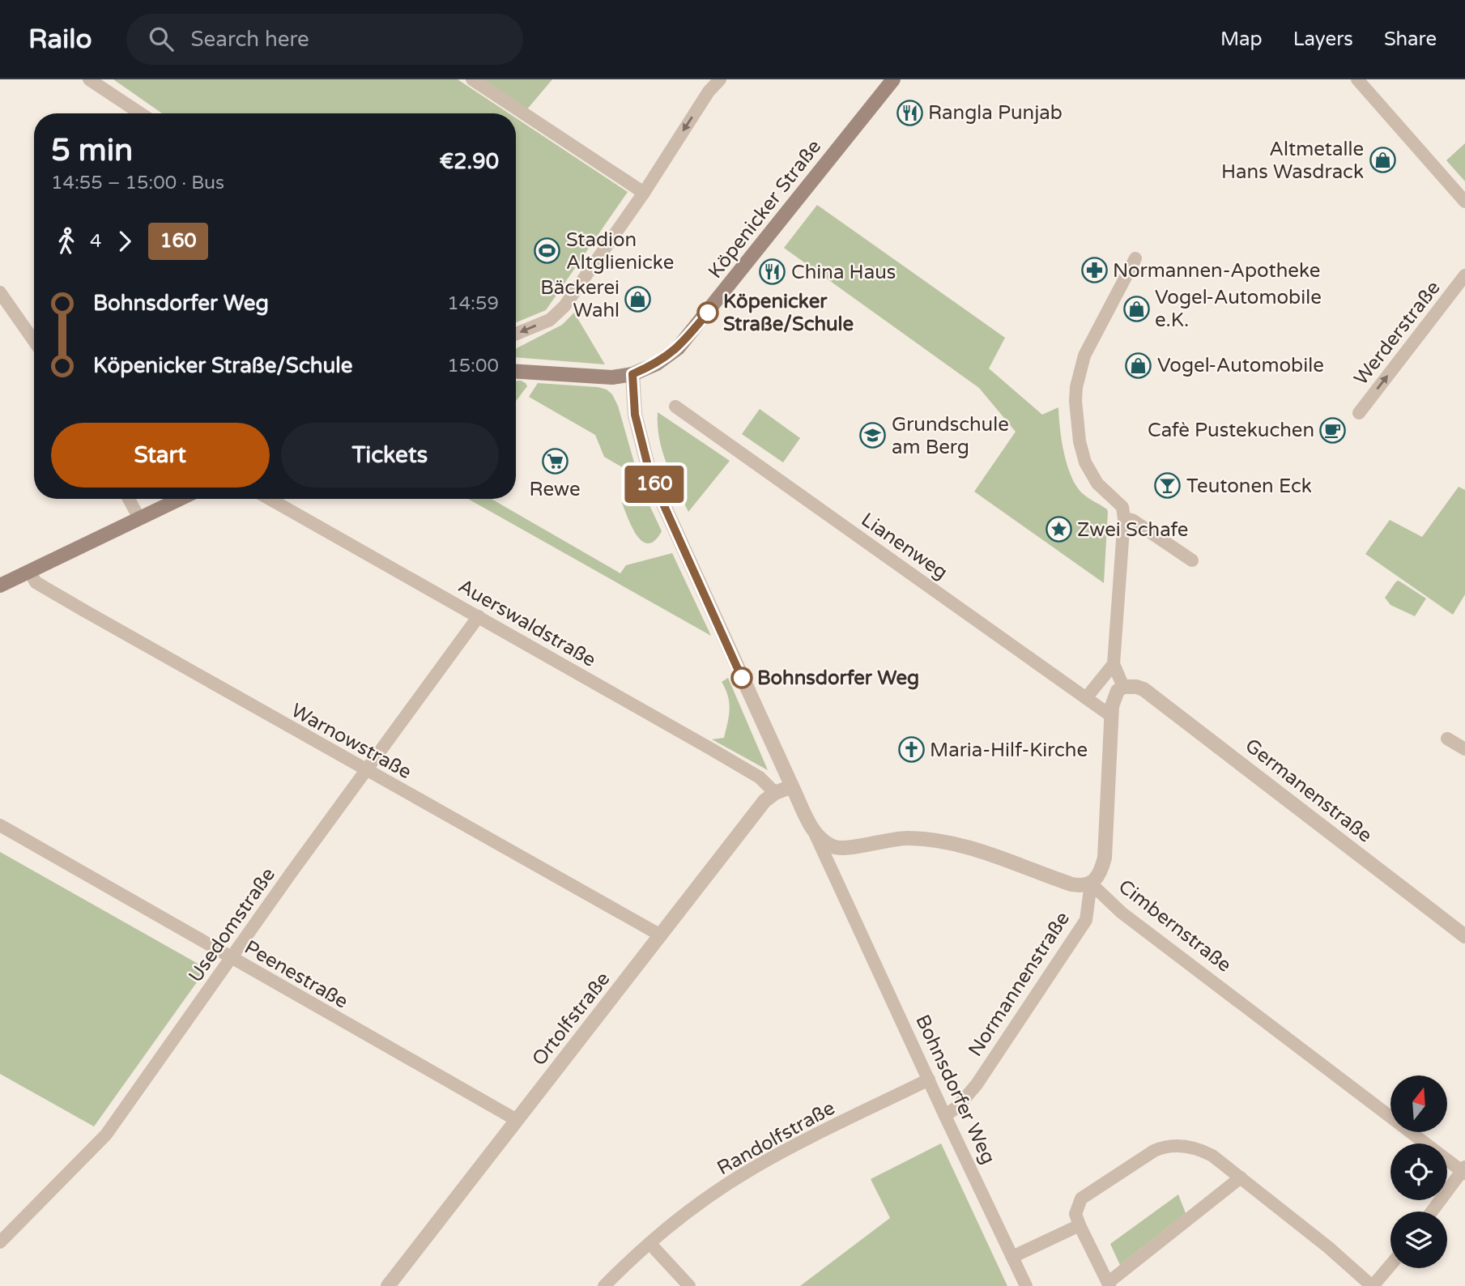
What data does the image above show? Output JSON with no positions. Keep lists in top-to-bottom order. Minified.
{"streets":{"main road":["Köpenicker Straße"],"street":["Werderstraße","Lianenweg","Auerswaldstraße","Warnowstraße","Germanenstraße","Usedomstraße","Cimbernstraße","Peenestraße","Normannenstraße","Ortolfstraße","Bohnsdorfer Weg","Randolfstraße"]},"crossings":[["Köpenicker Straße","Bohnsdorfer Weg"],["Lianenweg","Normannenstraße"],["Auerswaldstraße","Usedomstraße"],["Auerswaldstraße","Ortolfstraße"],["Warnowstraße","Usedomstraße"],["Warnowstraße","Ortolfstraße"],["Germanenstraße","Normannenstraße"],["Usedomstraße","Peenestraße"],["Cimbernstraße","Normannenstraße"],["Cimbernstraße","Bohnsdorfer Weg"],["Peenestraße","Ortolfstraße"],["Normannenstraße","Bohnsdorfer Weg"],["Ortolfstraße","Bohnsdorfer Weg"],["Bohnsdorfer Weg","Randolfstraße"]],"one_way":["Werderstraße"],"places":{"restaurant":["Rangla Punjab","China Haus"],"shop":["Altmetalle Hans Wasdrack","Bäckerei Wahl","Vogel-Automobile e.K.","Vogel-Automobile"],"sports":["Stadion Altglienicke"],"pharmacy":["Normannen-Apotheke"],"other":["Köpenicker Straße/Schule","Bohnsdorfer Weg"],"cafe":["Cafè Pustekuchen"],"school or university":["Grundschule am Berg"],"supermarket":["Rewe"],"bar":["Teutonen Eck"],"place":["Zwei Schafe"],"church":["Maria-Hilf-Kirche"]},"lines":["bus line 160"],"north":"top","page":{"header":"Railo","search":"Search here","nav":["Map","Layers","Share"],"on_map":"160","heading":["5 min","14:55 – 15:00 · Bus","€2.90"],"legs":["4","160"],"list":[{"name":"Bohnsdorfer Weg","value":"14:59"},{"name":"Köpenicker Straße/Schule","value":"15:00"}],"buttons":["Start","Tickets"]}}
